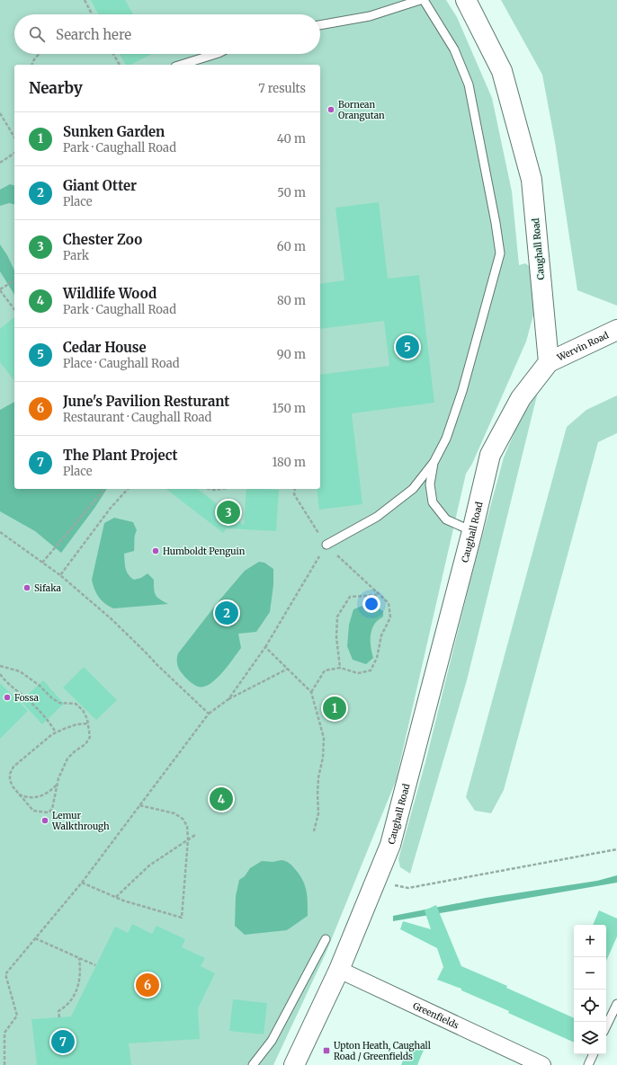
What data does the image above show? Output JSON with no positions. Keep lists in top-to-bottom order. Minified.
{"streets":{"street":["Caughall Road","Wervin Road","Greenfields"]},"crossings":[["Caughall Road","Wervin Road"],["Caughall Road","Greenfields"]],"places":{"other":["Bornean Orangutan","Humboldt Penguin","Sifaka","Fossa","Lemur Walkthrough"],"transit":["Upton Heath, Caughall Road / Greenfields"]},"page":{"search":"Search here","heading":["Nearby","7 results"],"list":[{"mark":"1","name":"Sunken Garden","note":"Park · Caughall Road","value":"40 m"},{"mark":"2","name":"Giant Otter","note":"Place","value":"50 m"},{"mark":"3","name":"Chester Zoo","note":"Park","value":"60 m"},{"mark":"4","name":"Wildlife Wood","note":"Park · Caughall Road","value":"80 m"},{"mark":"5","name":"Cedar House","note":"Place · Caughall Road","value":"90 m"},{"mark":"6","name":"June's Pavilion Resturant","note":"Restaurant · Caughall Road","value":"150 m"},{"mark":"7","name":"The Plant Project","note":"Place","value":"180 m"}],"pins":["5","3","2","1","4","6","7"],"map_buttons":["+","−"]}}
